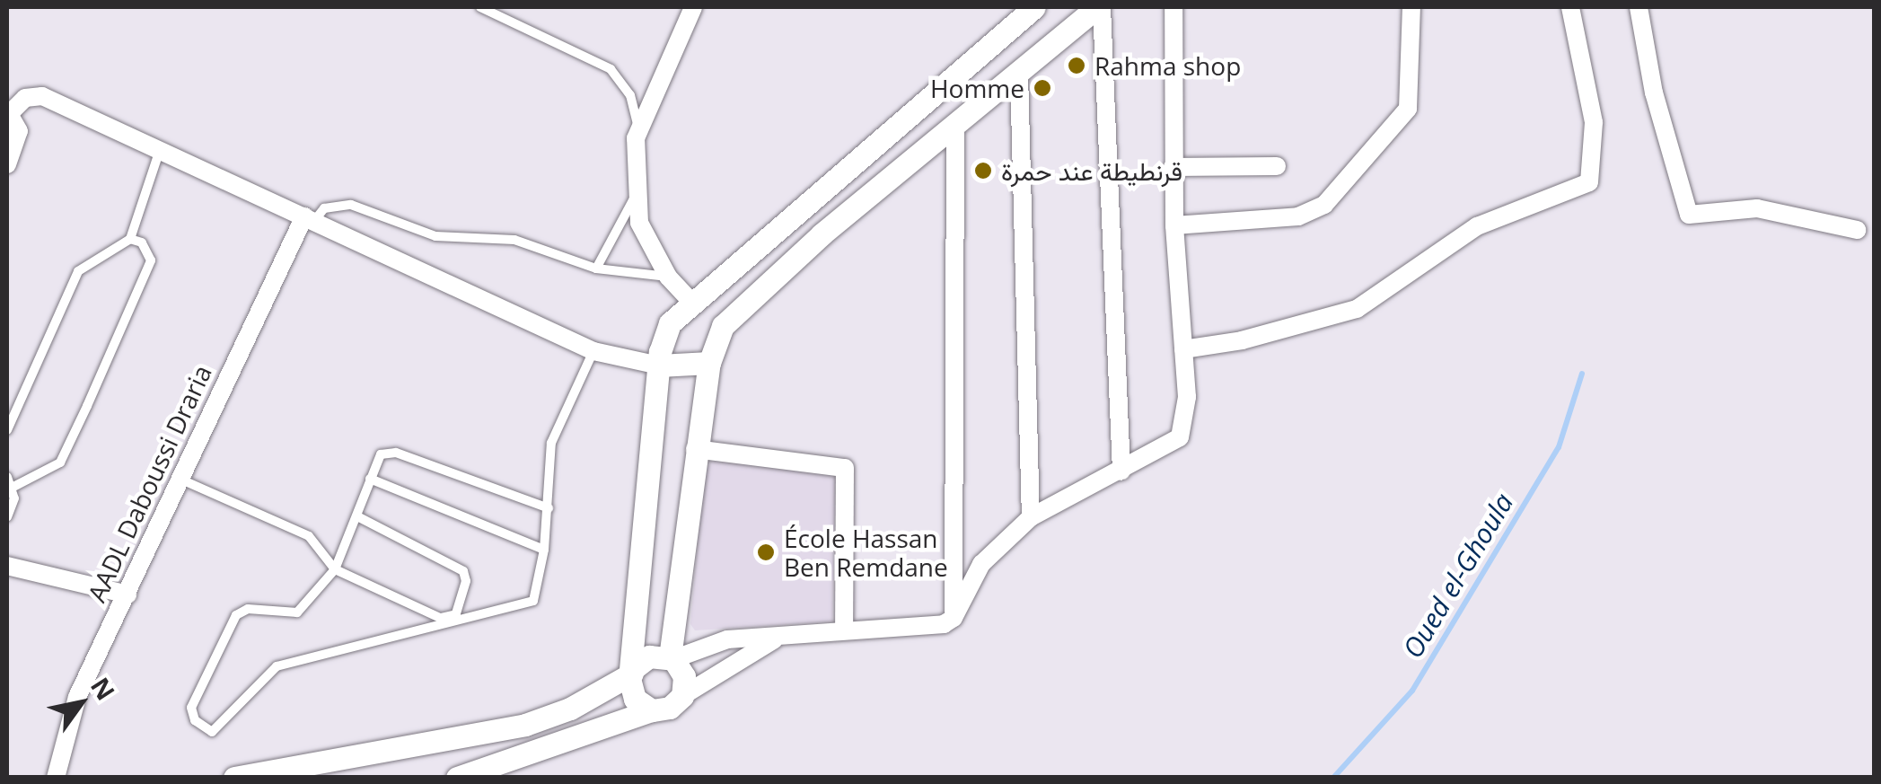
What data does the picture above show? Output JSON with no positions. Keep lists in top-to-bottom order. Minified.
{"streets":{"street":["AADL Daboussi Draria"]},"water":["Oued el-Ghoula"],"places":["Rahma shop","Homme","قرنطيطة عند حمرة","École Hassan Ben Remdane"],"north":"top right"}
